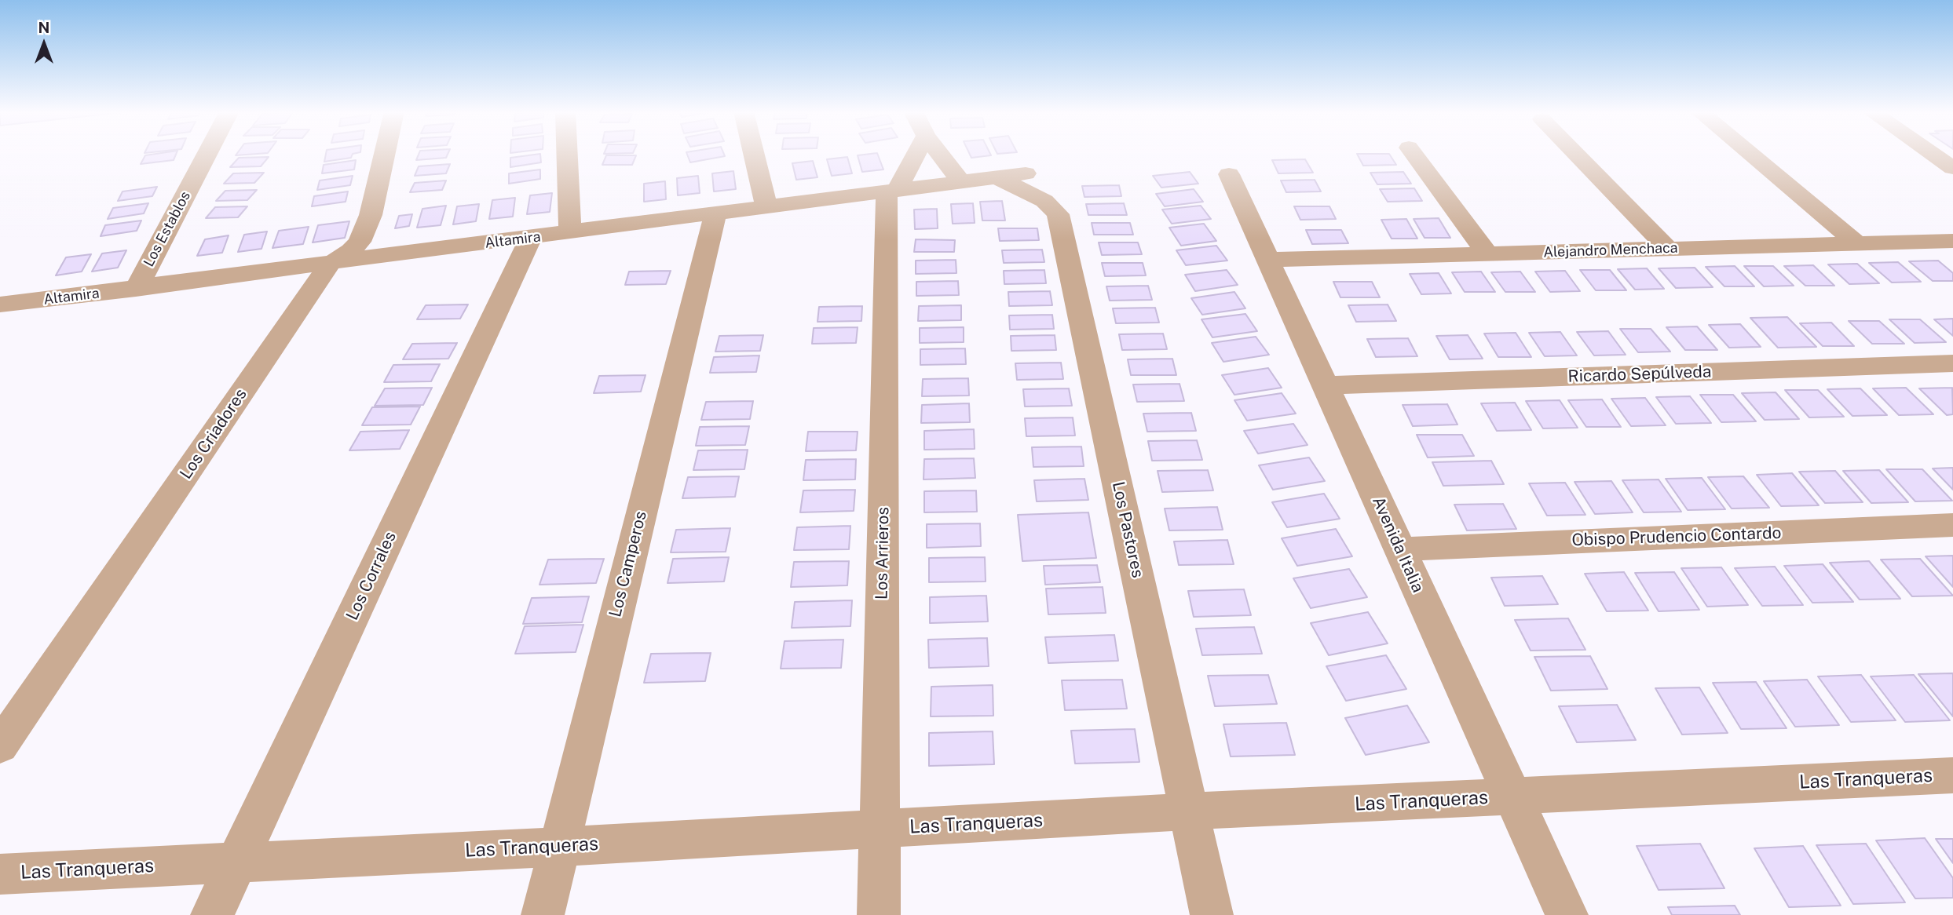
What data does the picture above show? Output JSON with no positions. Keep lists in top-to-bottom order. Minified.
{"streets":{"street":["Los Establos","Altamira","Alejandro Menchaca","Ricardo Sepúlveda","Los Criadores","Los Pastores","Obispo Prudencio Contardo","Avenida Italia","Los Arrieros","Los Camperos","Los Corrales","Las Tranqueras"]},"crossings":[["Los Establos","Altamira"],["Altamira","Los Criadores"],["Altamira","Los Pastores"],["Altamira","Los Arrieros"],["Altamira","Los Camperos"],["Altamira","Los Corrales"],["Alejandro Menchaca","Avenida Italia"],["Ricardo Sepúlveda","Avenida Italia"],["Los Pastores","Las Tranqueras"],["Obispo Prudencio Contardo","Avenida Italia"],["Avenida Italia","Las Tranqueras"],["Los Arrieros","Las Tranqueras"],["Los Camperos","Las Tranqueras"],["Los Corrales","Las Tranqueras"]],"north":"top"}
